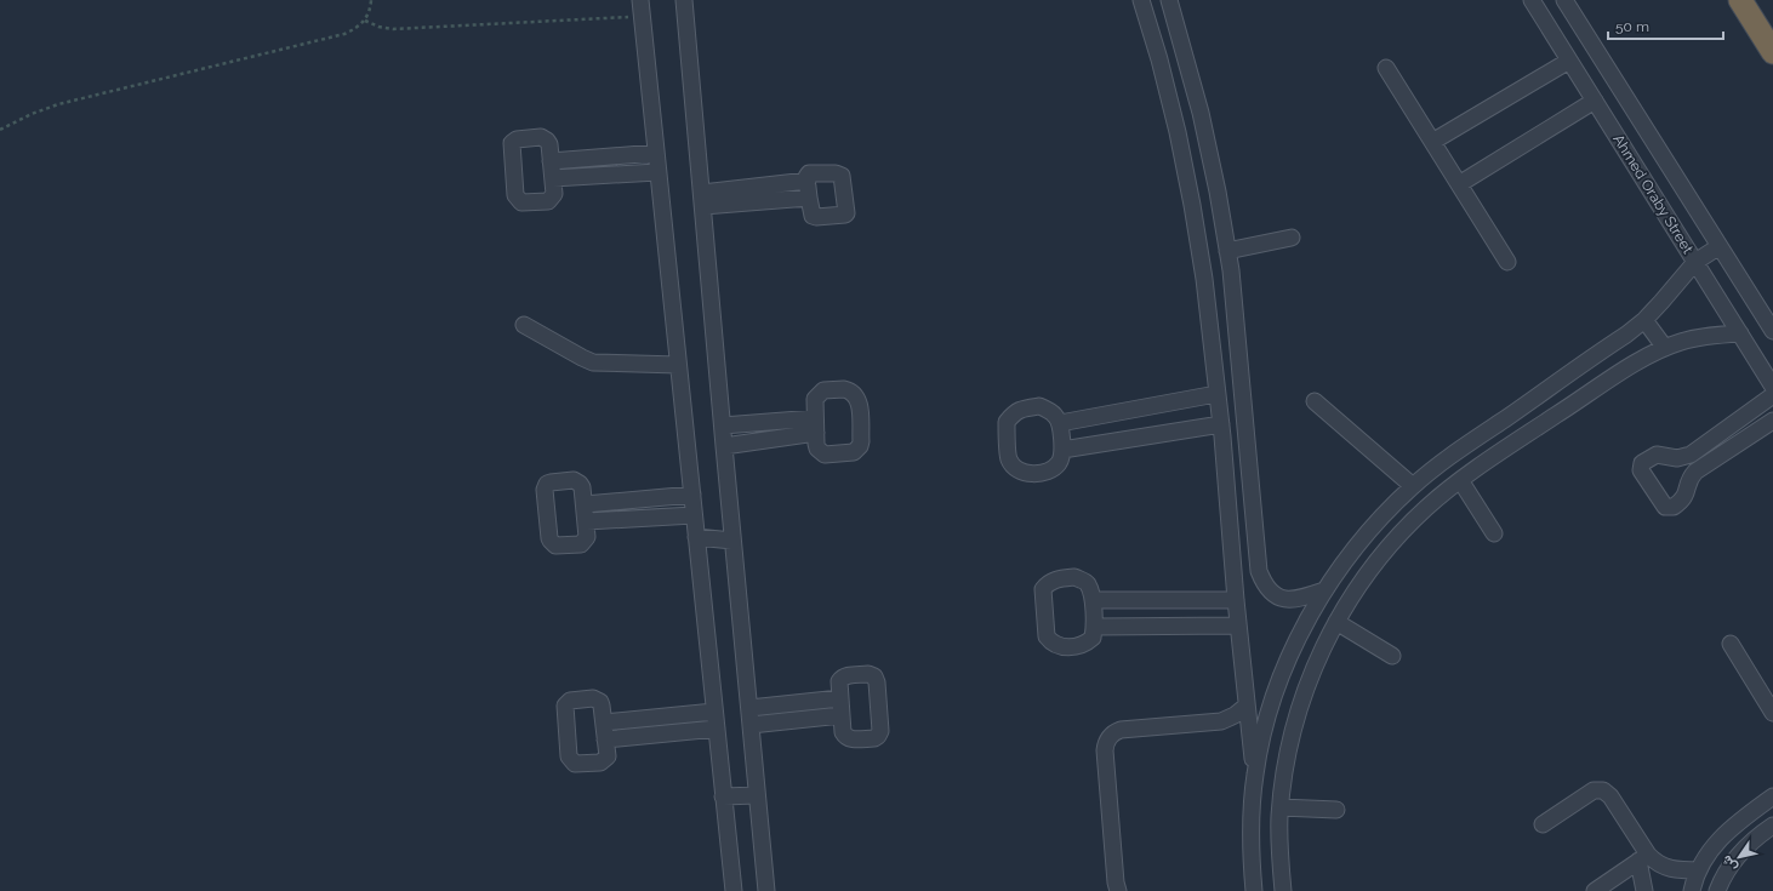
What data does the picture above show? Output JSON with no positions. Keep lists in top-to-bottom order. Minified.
{"streets":{"street":["Ahmed Oraby Street"]},"scale_bar":"50 m","north":"bottom left"}
